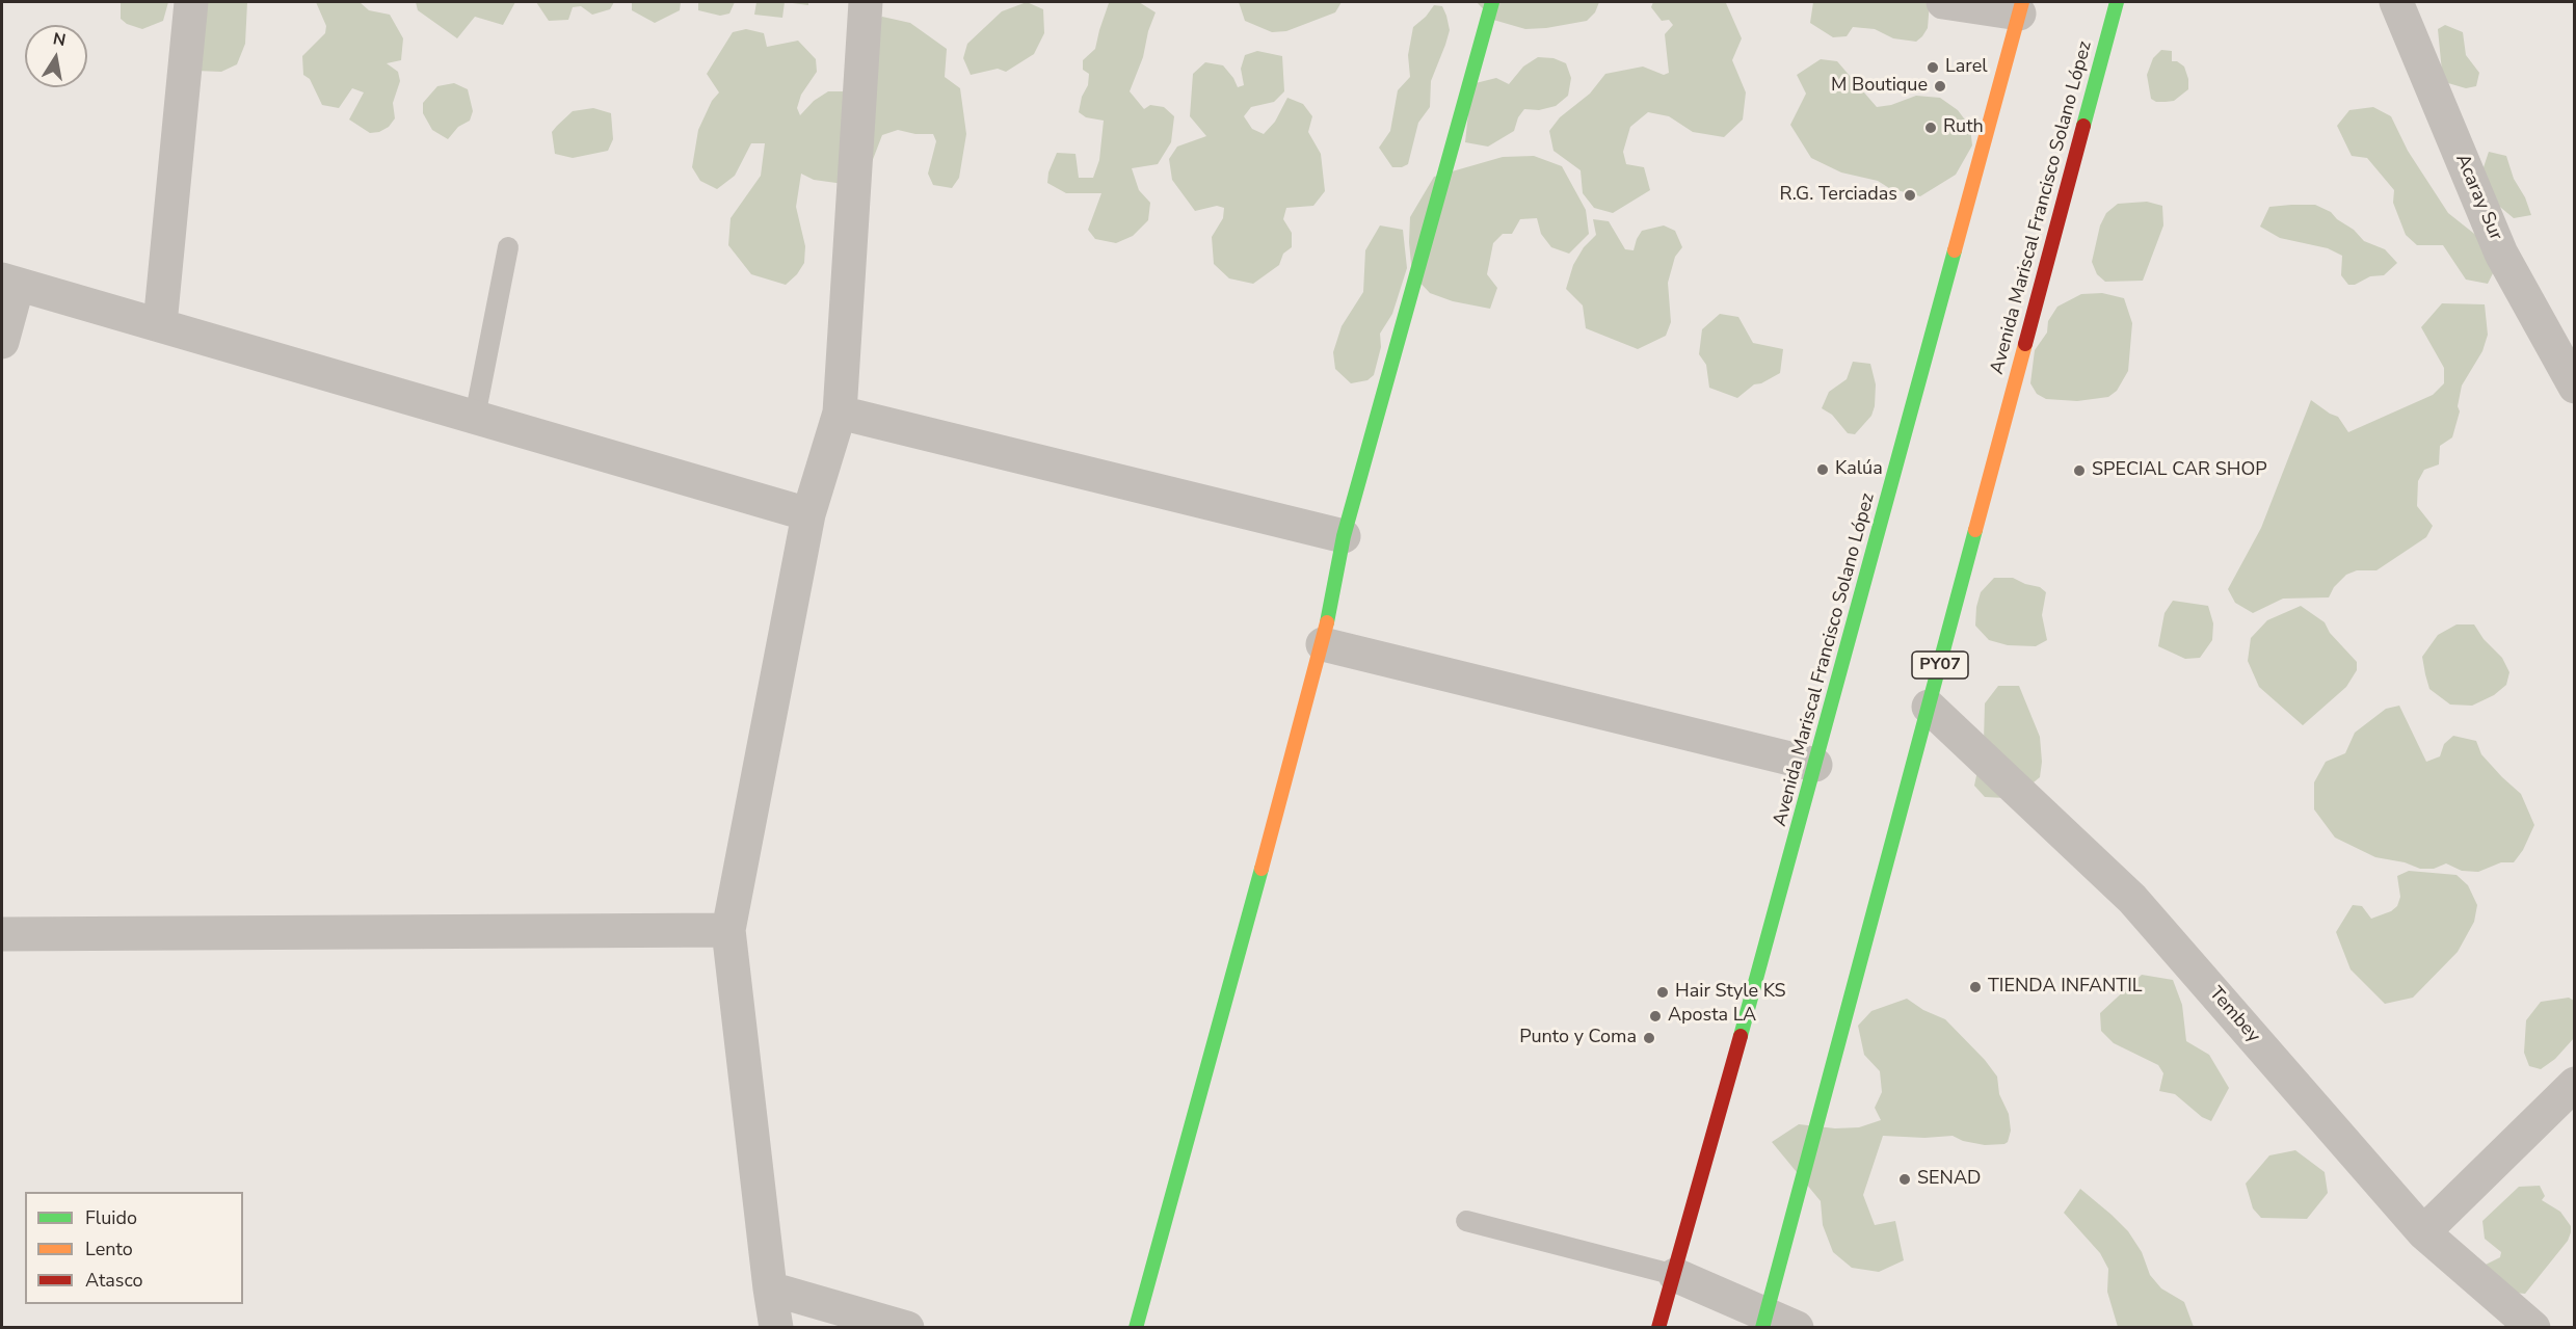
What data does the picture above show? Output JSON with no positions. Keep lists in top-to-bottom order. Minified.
{"streets":{"main road":["Avenida Mariscal Francisco Solano López","PY07"],"street":["Acaray Sur","Tembey"]},"crossings":[["Avenida Mariscal Francisco Solano López","Tembey"]],"places":["Larel","M Boutique","Ruth","R.G. Terciadas","Kalúa","SPECIAL CAR SHOP","TIENDA INFANTIL","Hair Style KS","Aposta LA","Punto y Coma","SENAD"],"legend":["Fluido","Lento","Atasco"],"north":"top"}
